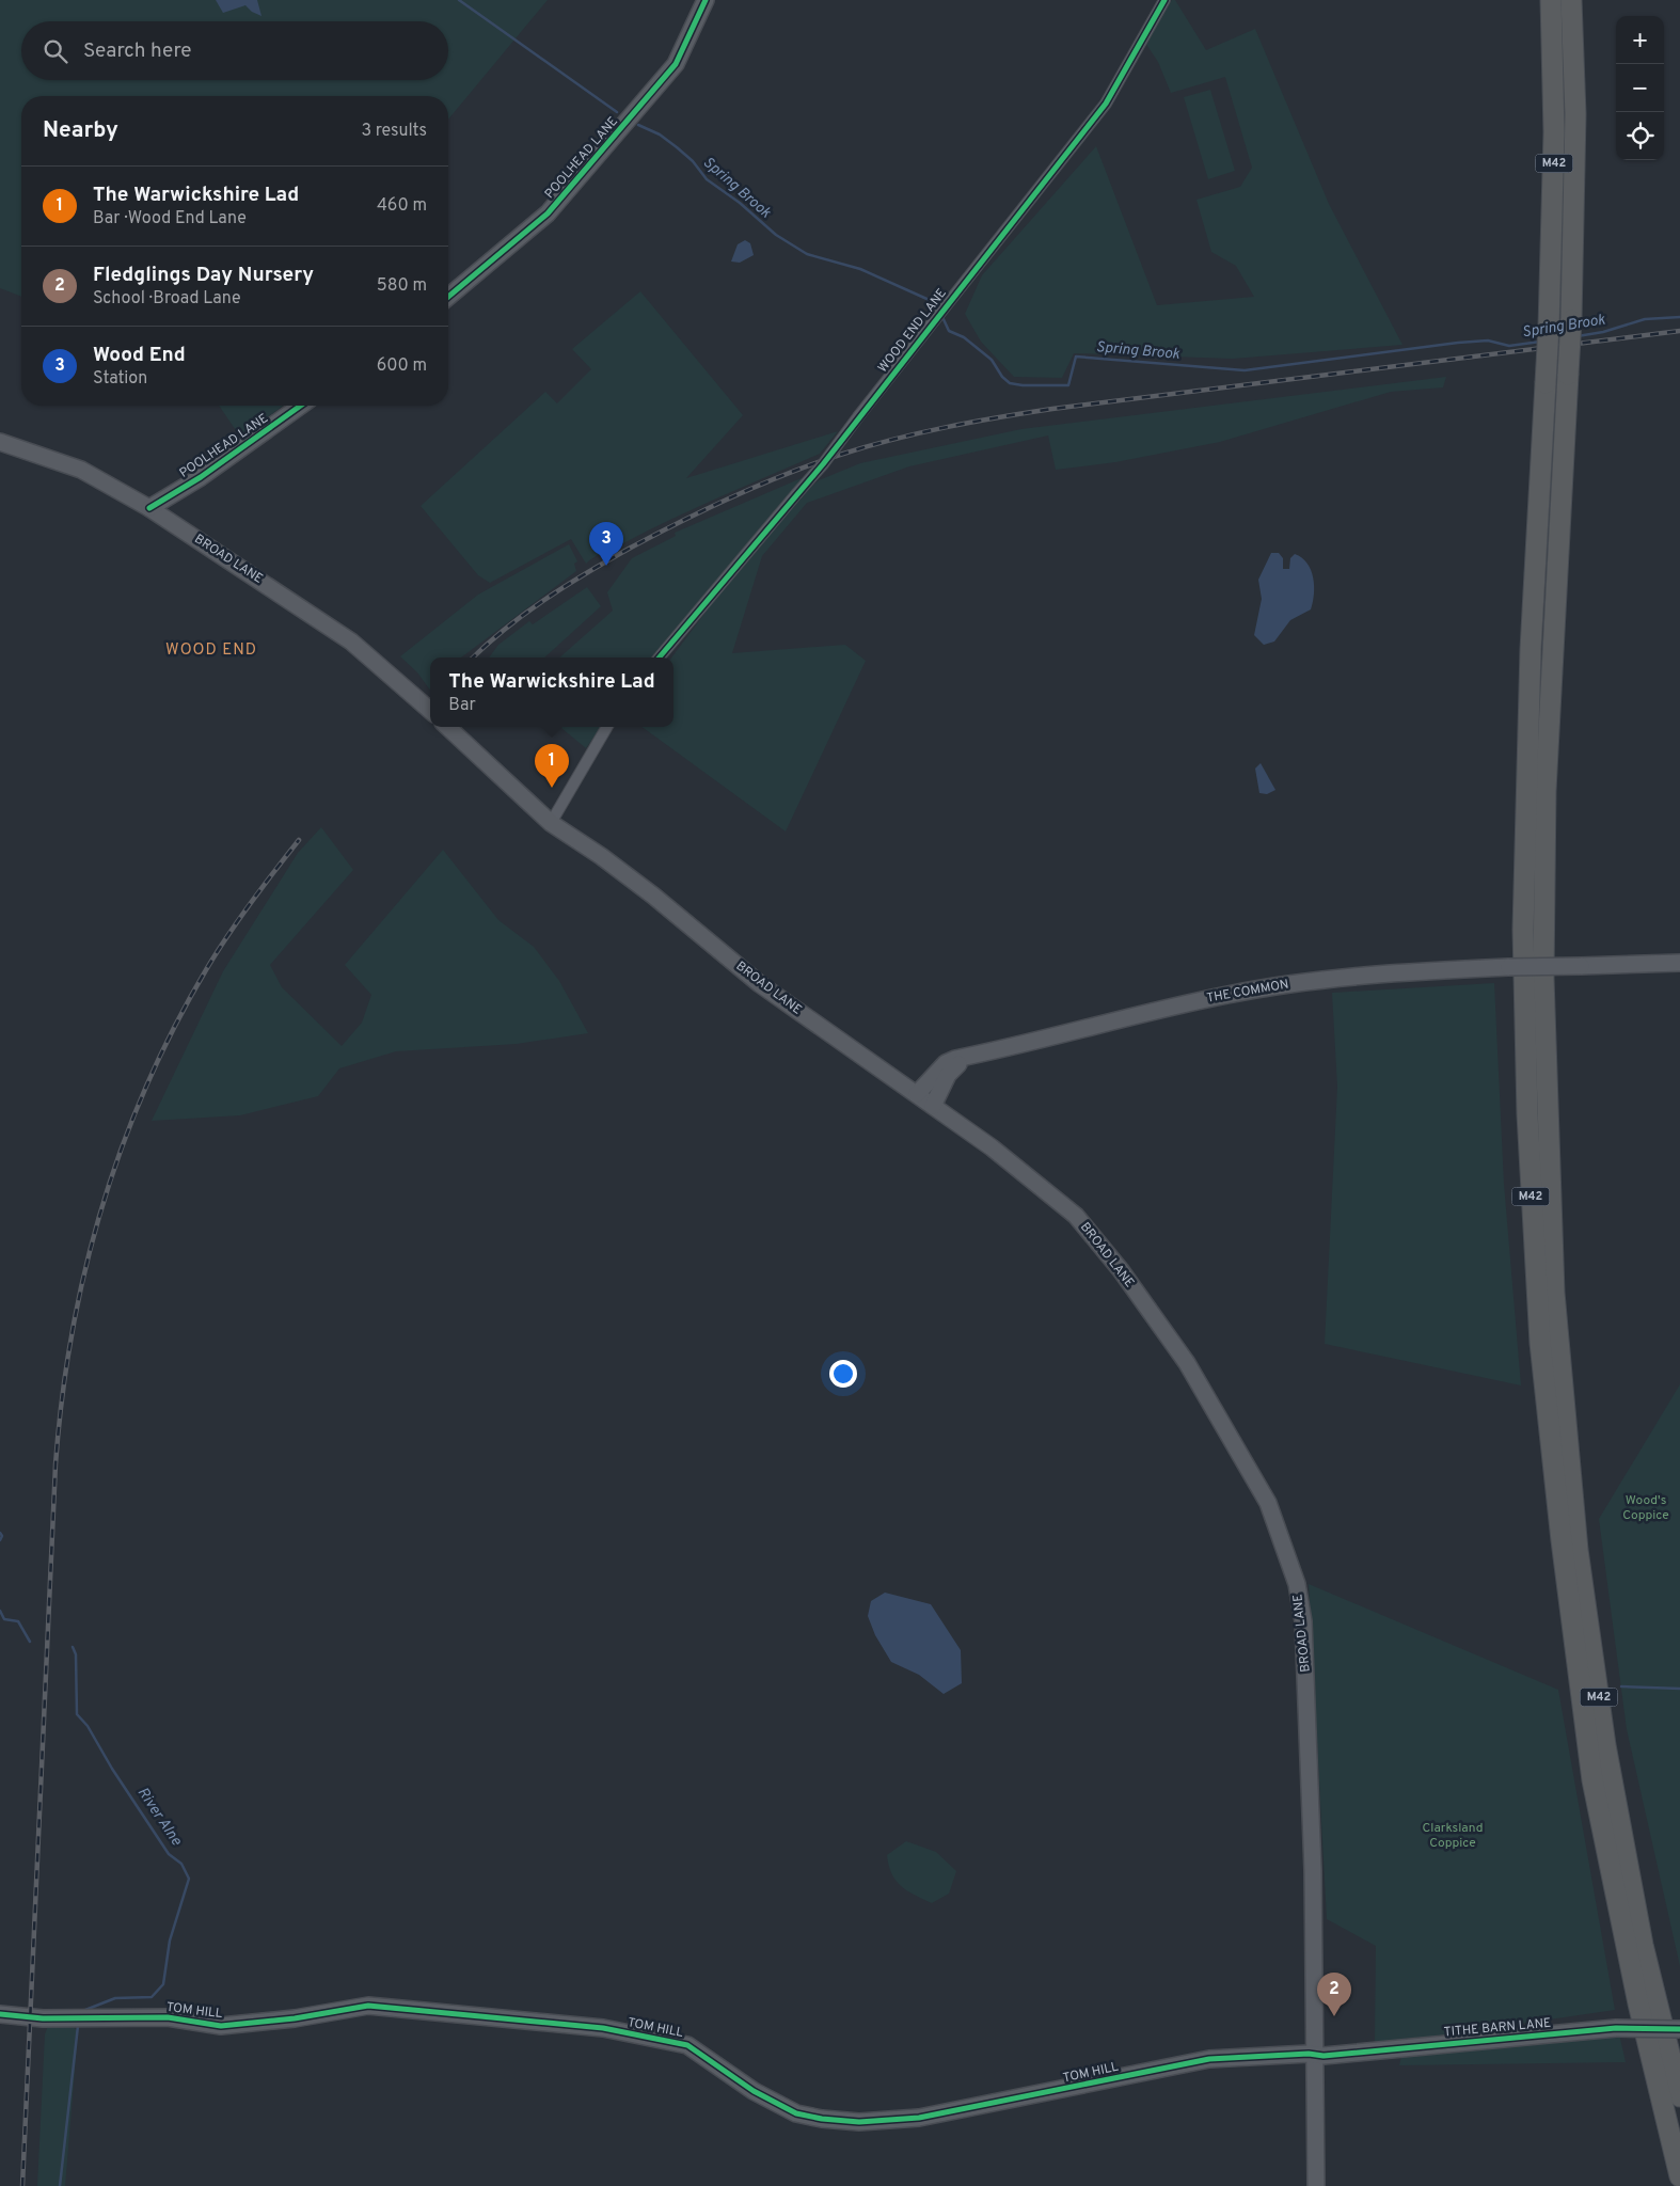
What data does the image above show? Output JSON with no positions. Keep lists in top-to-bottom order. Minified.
{"streets":{"highway":["M42"],"main road":["POOLHEAD LANE","BROAD LANE","THE COMMON","TOM HILL","TITHE BARN LANE"],"street":["WOOD END LANE"]},"crossings":[["POOLHEAD LANE","BROAD LANE"],["BROAD LANE","THE COMMON"],["BROAD LANE","TOM HILL"],["BROAD LANE","TITHE BARN LANE"],["TOM HILL","TITHE BARN LANE"]],"districts":["WOOD END"],"water":["Spring Brook","River Alne"],"parks":["Wood's Coppice","Clarksland Coppice"],"page":{"map_buttons":["+","−"],"search":"Search here","heading":["Nearby","3 results"],"list":[{"mark":"1","name":"The Warwickshire Lad","note":"Bar · Wood End Lane","value":"460 m"},{"mark":"2","name":"Fledglings Day Nursery","note":"School · Broad Lane","value":"580 m"},{"mark":"3","name":"Wood End","note":"Station","value":"600 m"}],"pins":["3","1","2"],"popup":["The Warwickshire Lad","Bar"]}}
